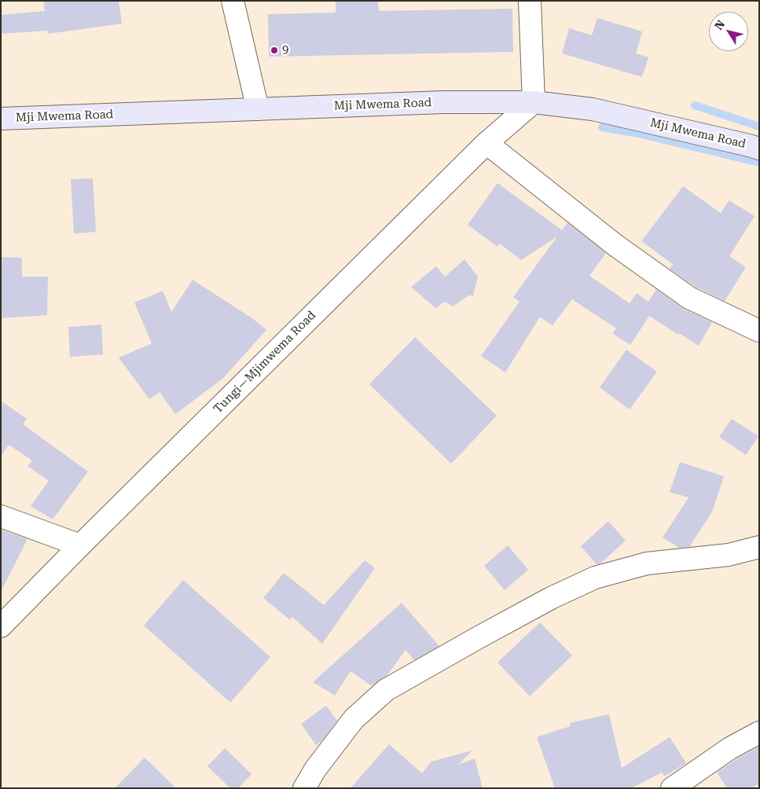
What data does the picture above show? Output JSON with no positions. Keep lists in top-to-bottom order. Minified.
{"streets":{"main road":["Mji Mwema Road"],"street":["Tungi—Mjimwema Road"]},"crossings":[["Mji Mwema Road","Tungi—Mjimwema Road"]],"places":["9"],"north":"top left"}
